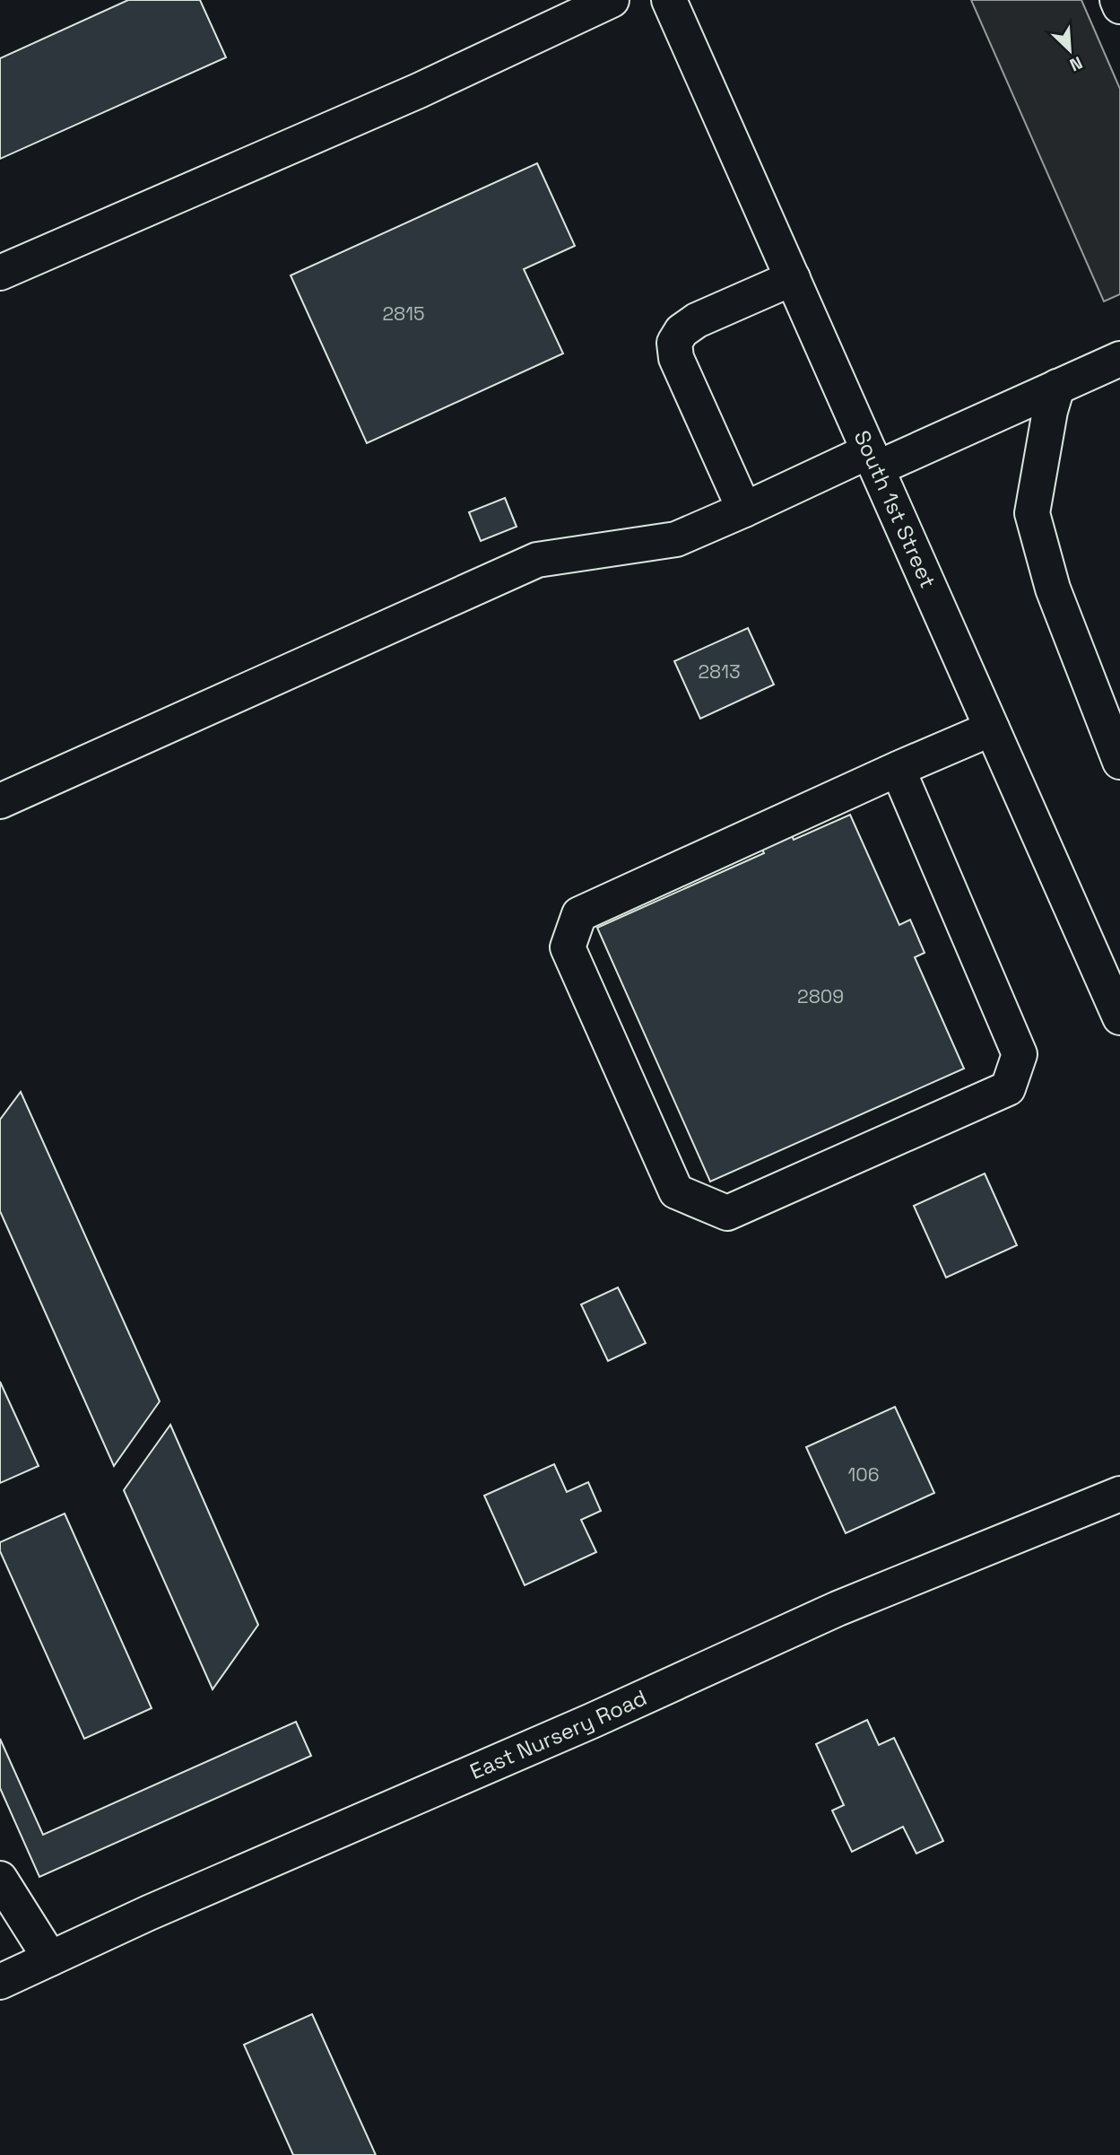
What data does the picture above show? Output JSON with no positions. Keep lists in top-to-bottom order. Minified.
{"streets":{"street":["South 1st Street","East Nursery Road"]},"house_numbers":["2815","2813","2809","106"],"north":"bottom right"}
